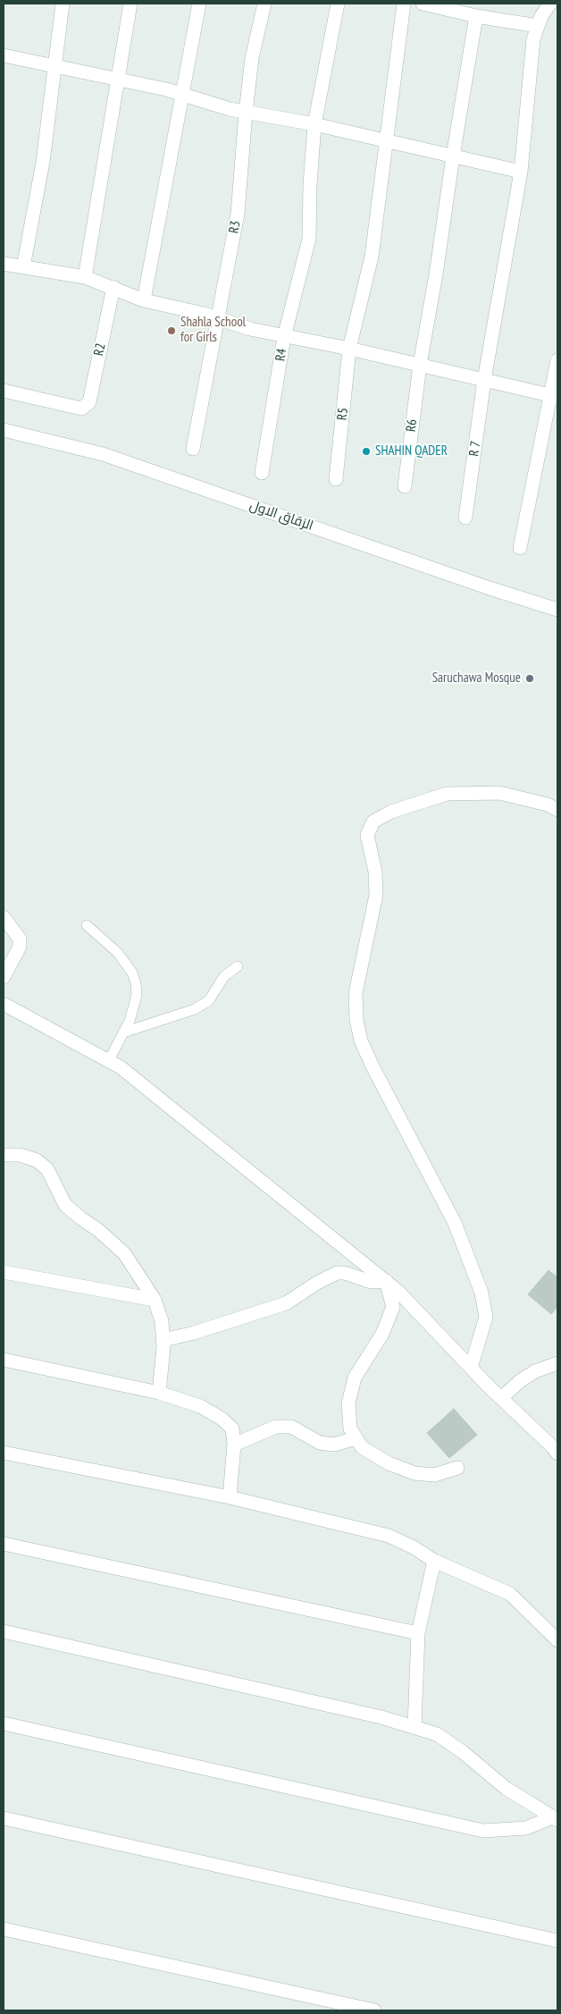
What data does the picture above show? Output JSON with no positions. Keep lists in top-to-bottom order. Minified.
{"streets":{"street":["R3","R2","R4","R5","R6","R 7","الزقاق الاول"]},"places":["Shahla School for Girls","SHAHIN QADER","Saruchawa Mosque"]}
